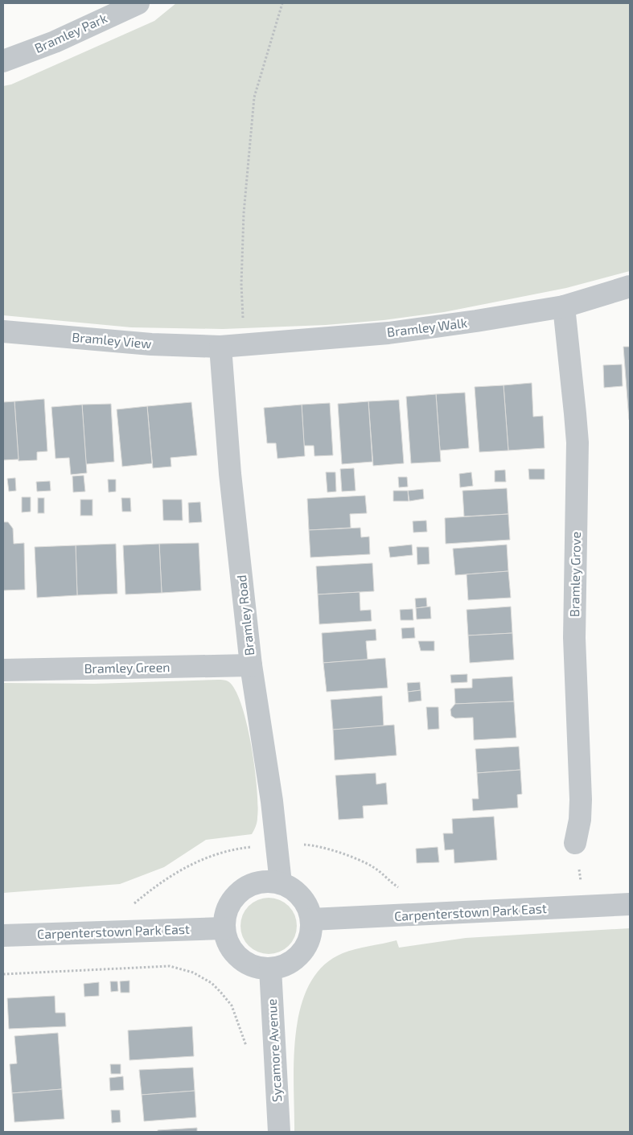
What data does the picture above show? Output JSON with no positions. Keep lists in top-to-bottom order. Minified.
{"streets":{"street":["Bramley Park","Bramley Walk","Bramley View","Bramley Grove","Bramley Road","Bramley Green","Carpenterstown Park East","Sycamore Avenue"]},"crossings":[["Bramley Walk","Bramley View"],["Bramley Walk","Bramley Grove"],["Bramley Walk","Bramley Road"],["Bramley View","Bramley Road"],["Bramley Road","Bramley Green"],["Bramley Road","Carpenterstown Park East"],["Bramley Road","Sycamore Avenue"],["Carpenterstown Park East","Sycamore Avenue"]]}
